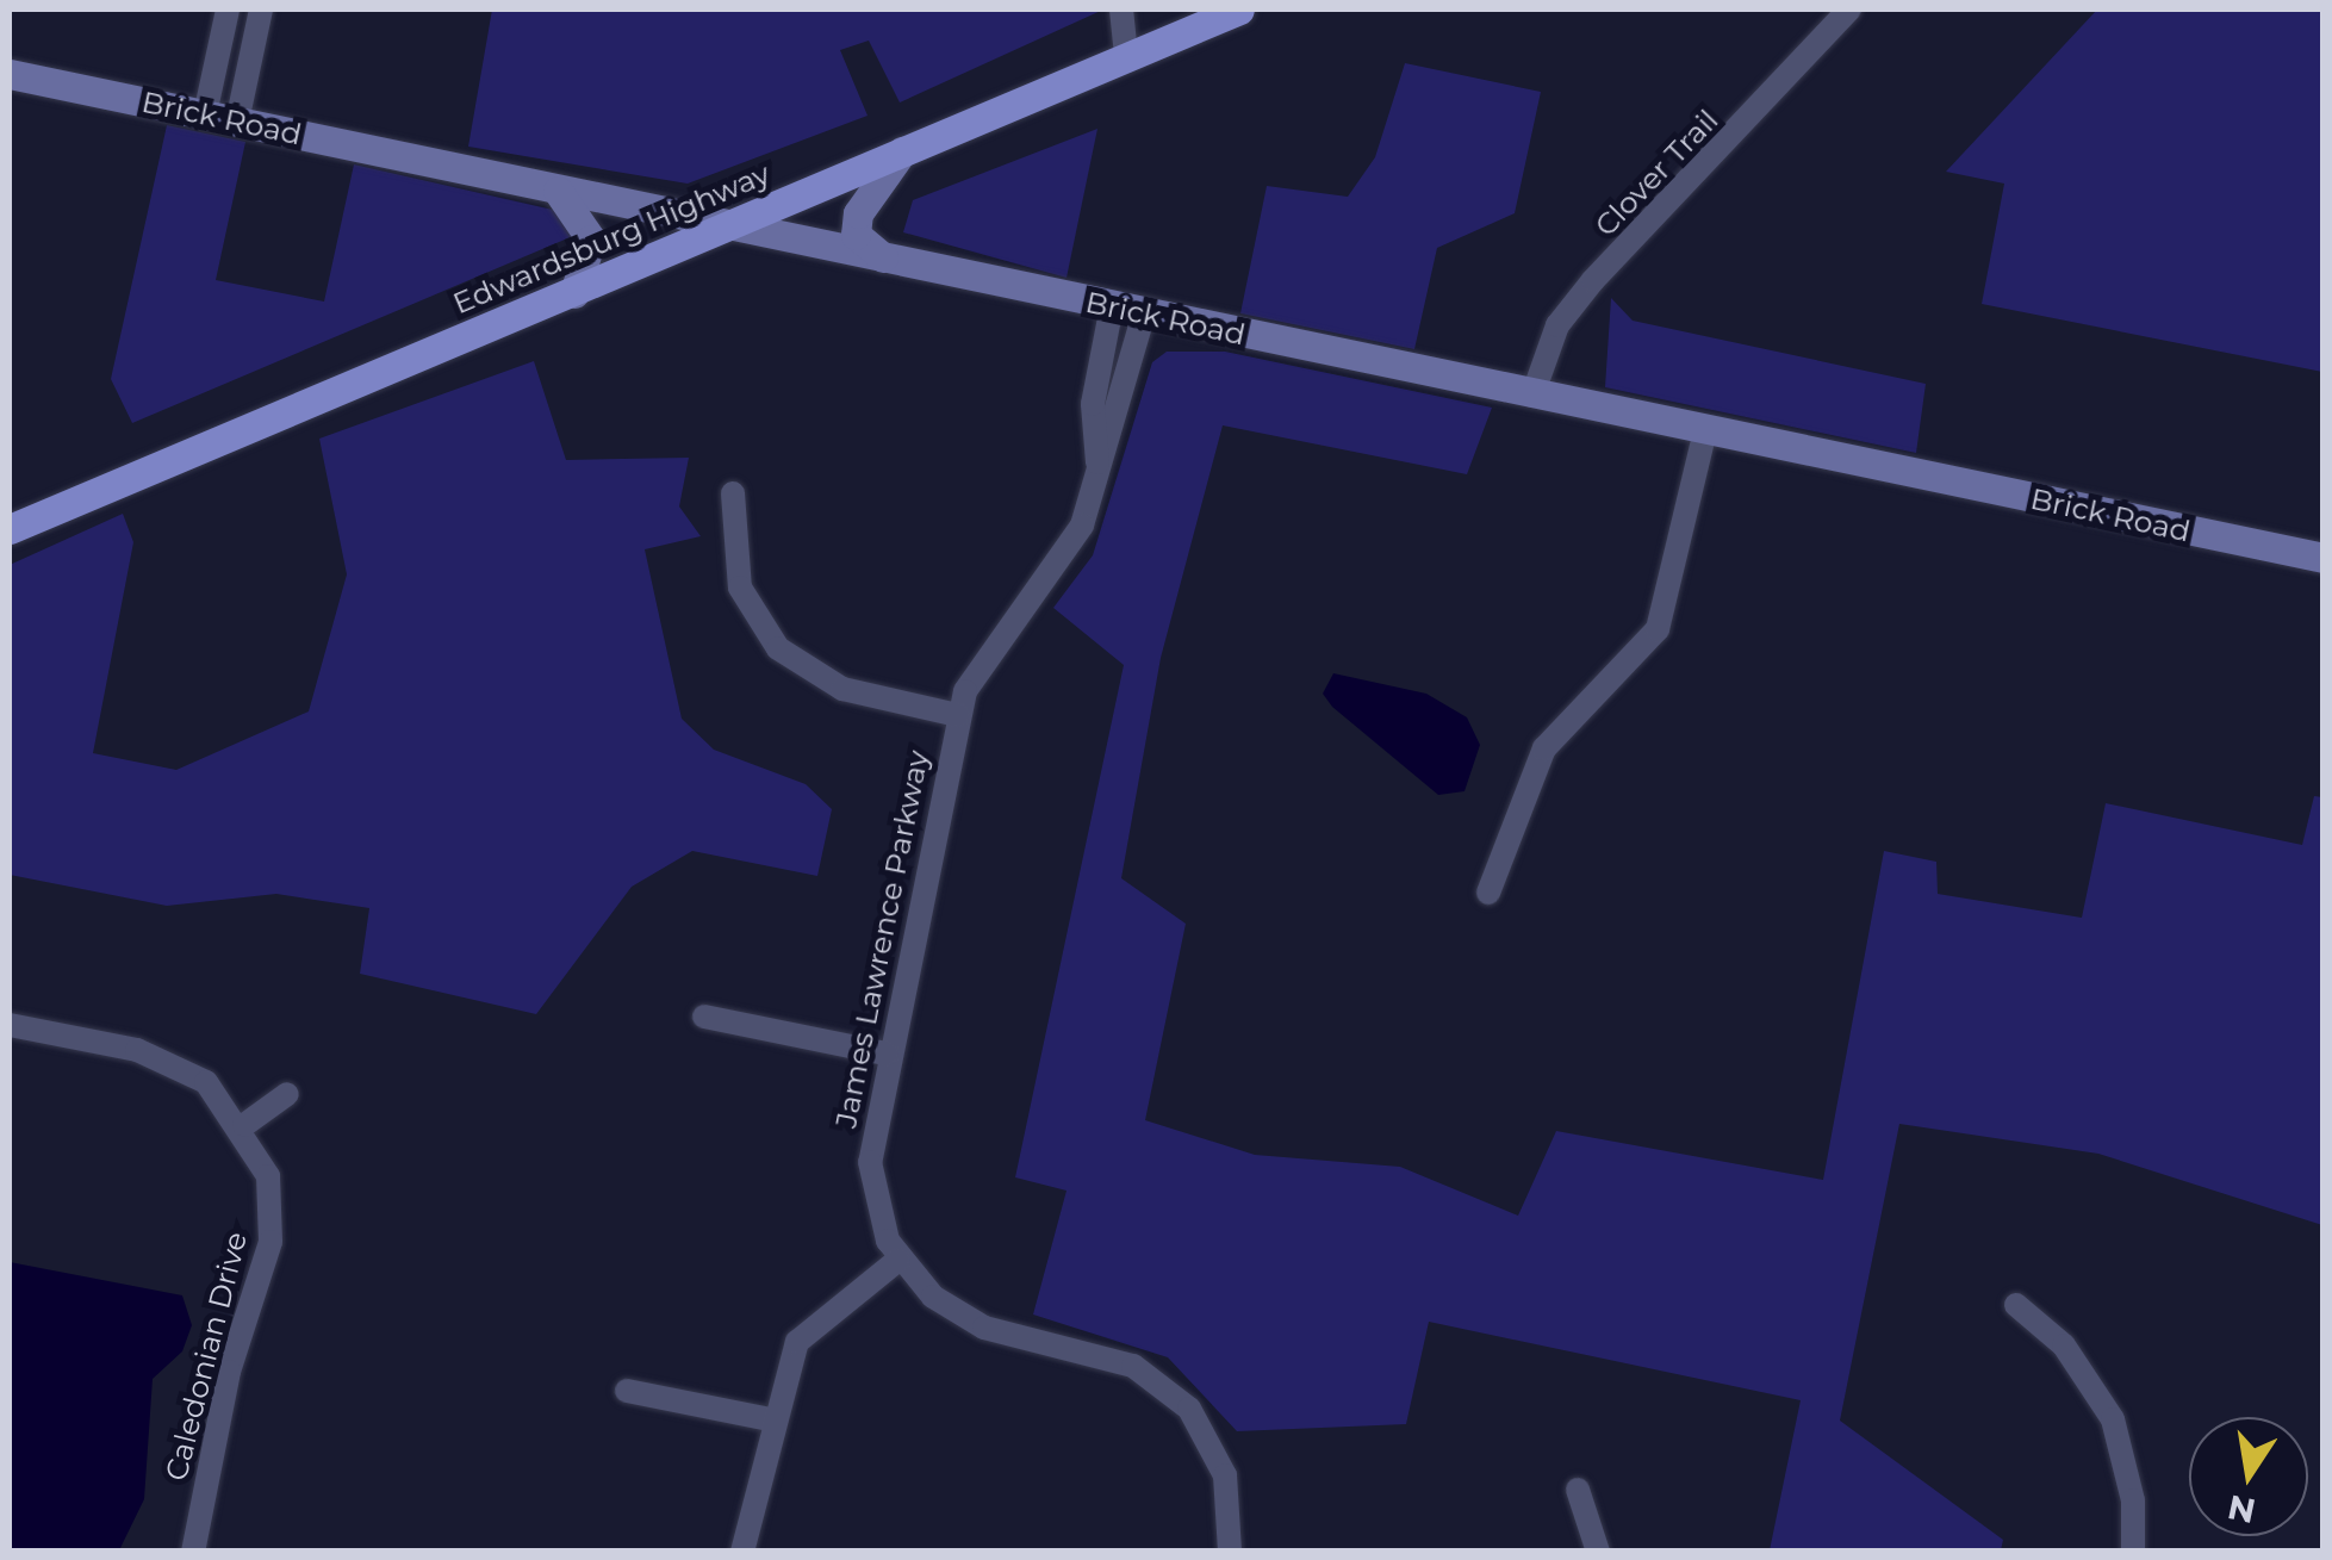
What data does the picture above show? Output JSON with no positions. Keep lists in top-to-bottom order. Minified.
{"streets":{"main road":["Edwardsburg Highway"],"street":["Brick Road","Clover Trail","James Lawrence Parkway","Caledonian Drive"]},"crossings":[["Brick Road","Clover Trail"],["Brick Road","Edwardsburg Highway"],["Brick Road","James Lawrence Parkway"]],"north":"bottom"}
